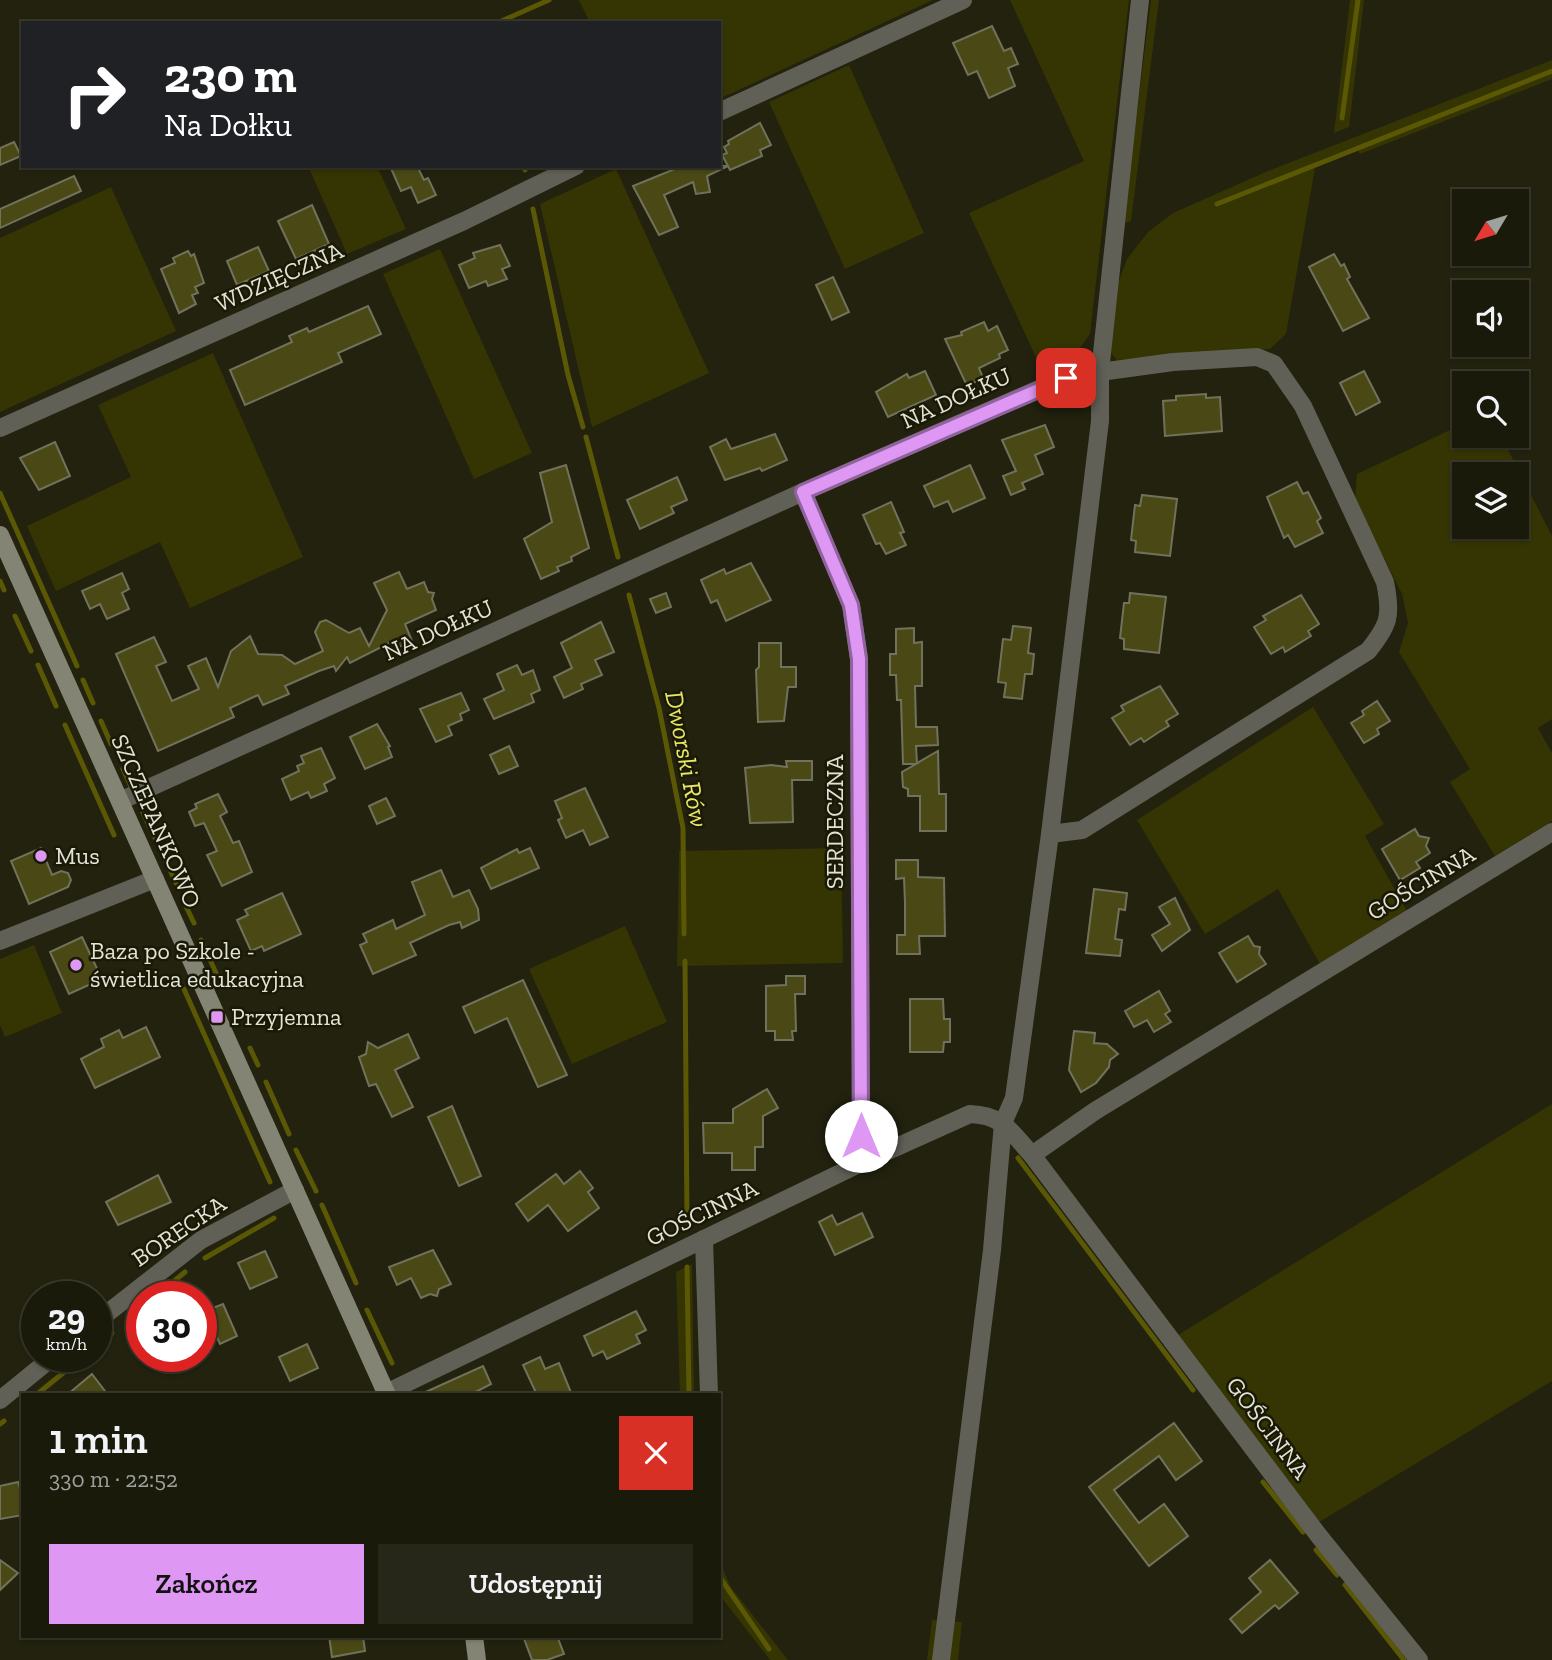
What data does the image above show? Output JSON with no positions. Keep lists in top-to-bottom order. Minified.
{"streets":{"street":["WDZIĘCZNA","NA DOŁKU","SZCZEPANKOWO","SERDECZNA","GOŚCINNA","BORECKA"]},"crossings":[["NA DOŁKU","SZCZEPANKOWO"],["NA DOŁKU","SERDECZNA"],["SZCZEPANKOWO","BORECKA"],["SERDECZNA","GOŚCINNA"]],"water":["Dworski Rów"],"places":{"other":["Mus","Baza po Szkole - świetlica edukacyjna"],"transit":["Przyjemna"]},"north":"bottom left","page":{"turn":["230 m","Na Dołku"],"speed":"29 km/h","limit":"30","heading":["1 min","330 m · 22:52"],"buttons":["Zakończ","Udostępnij"]}}
